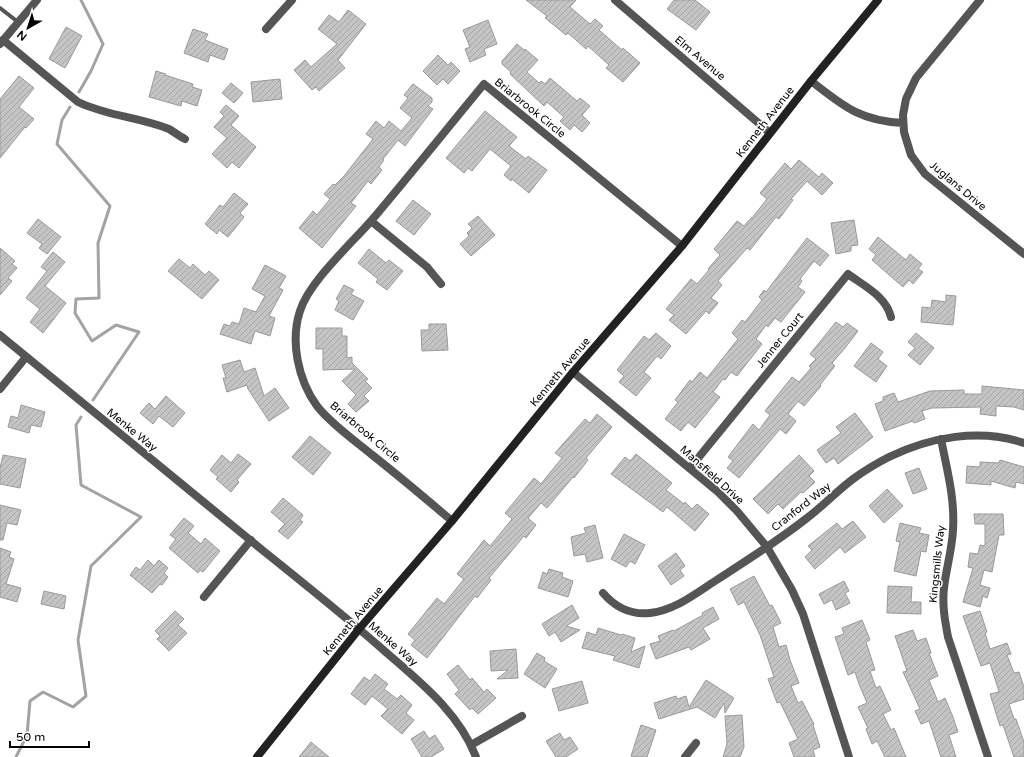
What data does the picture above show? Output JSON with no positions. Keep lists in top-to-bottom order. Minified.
{"streets":{"main road":["Kenneth Avenue"],"street":["Elm Avenue","Briarbrook Circle","Juglans Drive","Jenner Court","Menke Way","Mansfield Drive","Cranford Way","Kingsmills Way"]},"crossings":[["Elm Avenue","Kenneth Avenue"],["Briarbrook Circle","Kenneth Avenue"],["Kenneth Avenue","Menke Way"],["Kenneth Avenue","Mansfield Drive"],["Jenner Court","Mansfield Drive"],["Mansfield Drive","Cranford Way"],["Cranford Way","Kingsmills Way"]],"scale_bar":"50 m","north":"bottom left"}
